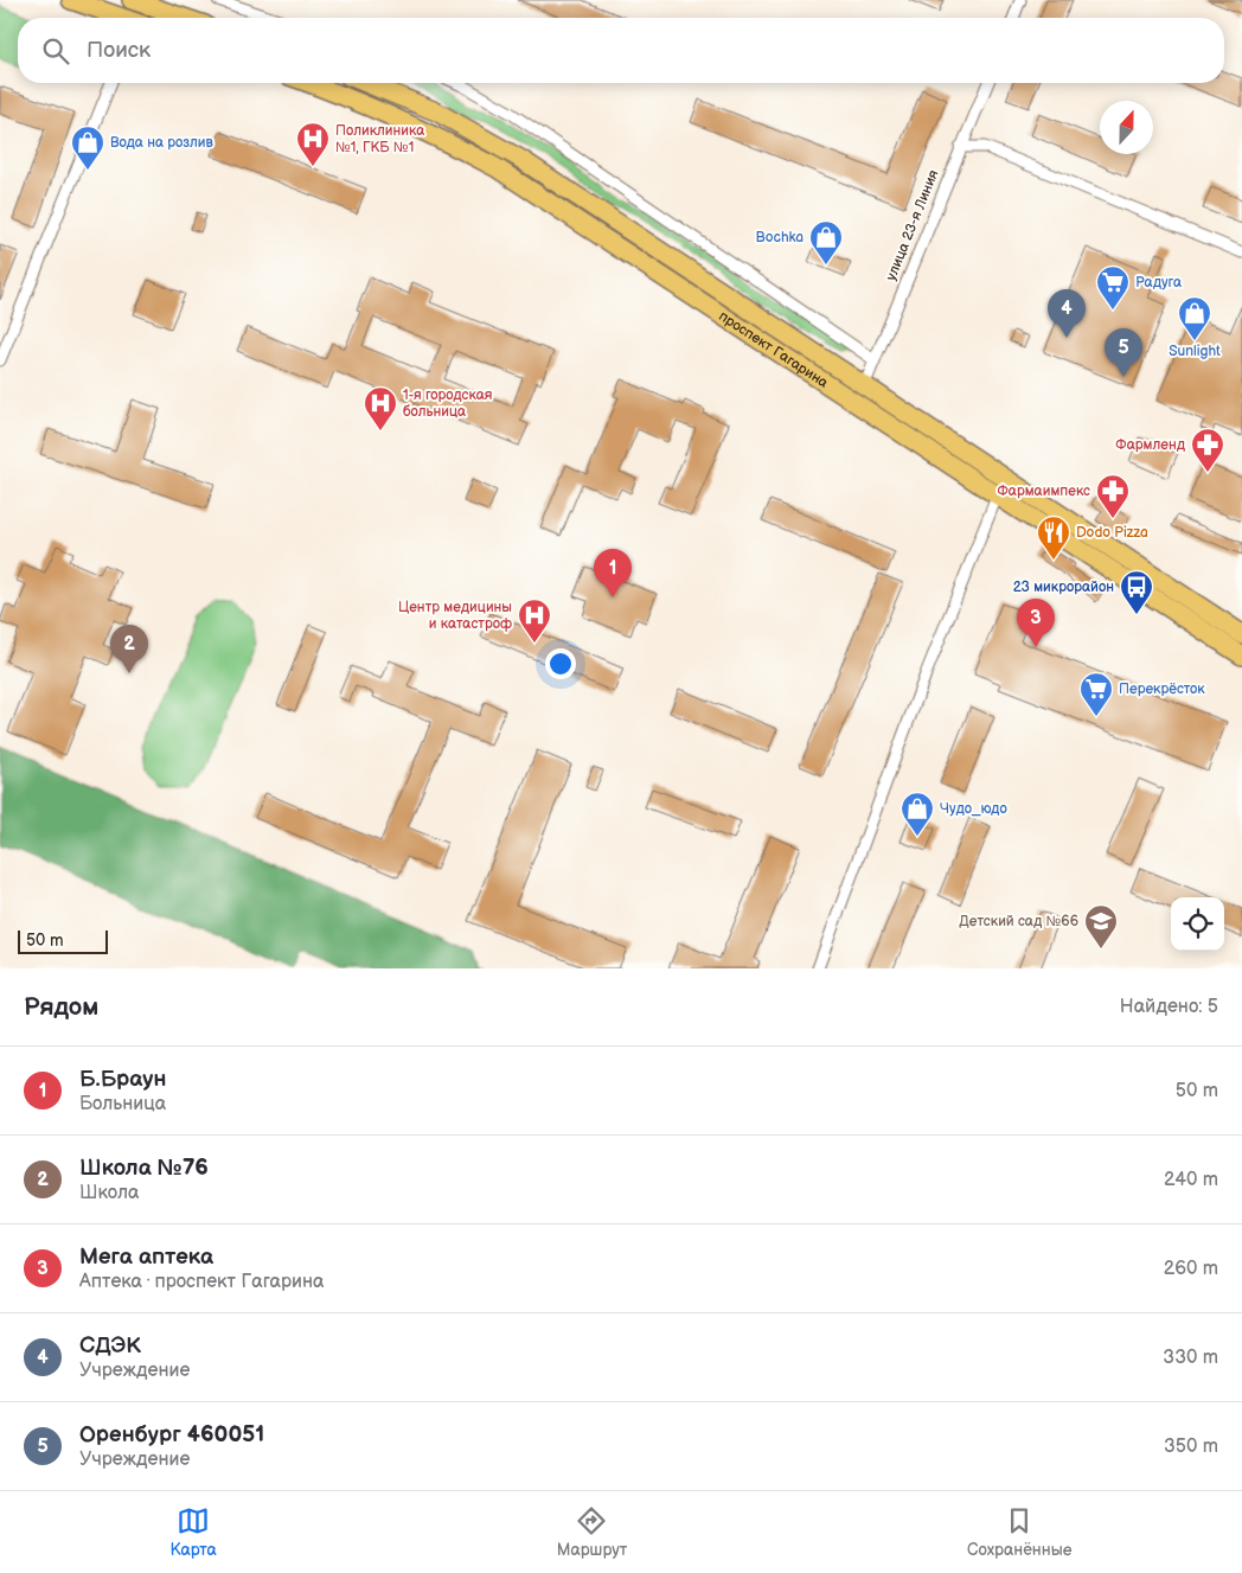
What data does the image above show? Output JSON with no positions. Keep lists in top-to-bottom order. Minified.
{"streets":{"main road":["проспект Гагарина"],"street":["улица 23-я Линия"]},"crossings":[["улица 23-я Линия","проспект Гагарина"]],"places":{"hospital":["Поликлиника №1, ГКБ №1","1-я городская больница","Центр медицины и катастроф"],"shop":["Вода на розлив","Bochka","Sunlight","Чудо_юдо"],"supermarket":["Радуга","Перекрёсток"],"pharmacy":["Фармленд","Фармаимпекс"],"restaurant":["Dodo Pizza"],"bus stop":["23 микрорайон"],"school or university":["Детский сад №66"]},"scale_bar":"50 m","north":"top","page":{"search":"Поиск","pins":["4","5","1","3","2"],"scale":"50 m","heading":["Рядом","Найдено: 5"],"list":[{"mark":"1","name":"Б.Браун","note":"Больница","value":"50 m"},{"mark":"2","name":"Школа №76","note":"Школа","value":"240 m"},{"mark":"3","name":"Мега аптека","note":"Аптека · проспект Гагарина","value":"260 m"},{"mark":"4","name":"СДЭК","note":"Учреждение","value":"330 m"},{"mark":"5","name":"Оренбург 460051","note":"Учреждение","value":"350 m"}],"nav":["Карта","Маршрут","Сохранённые"]}}
